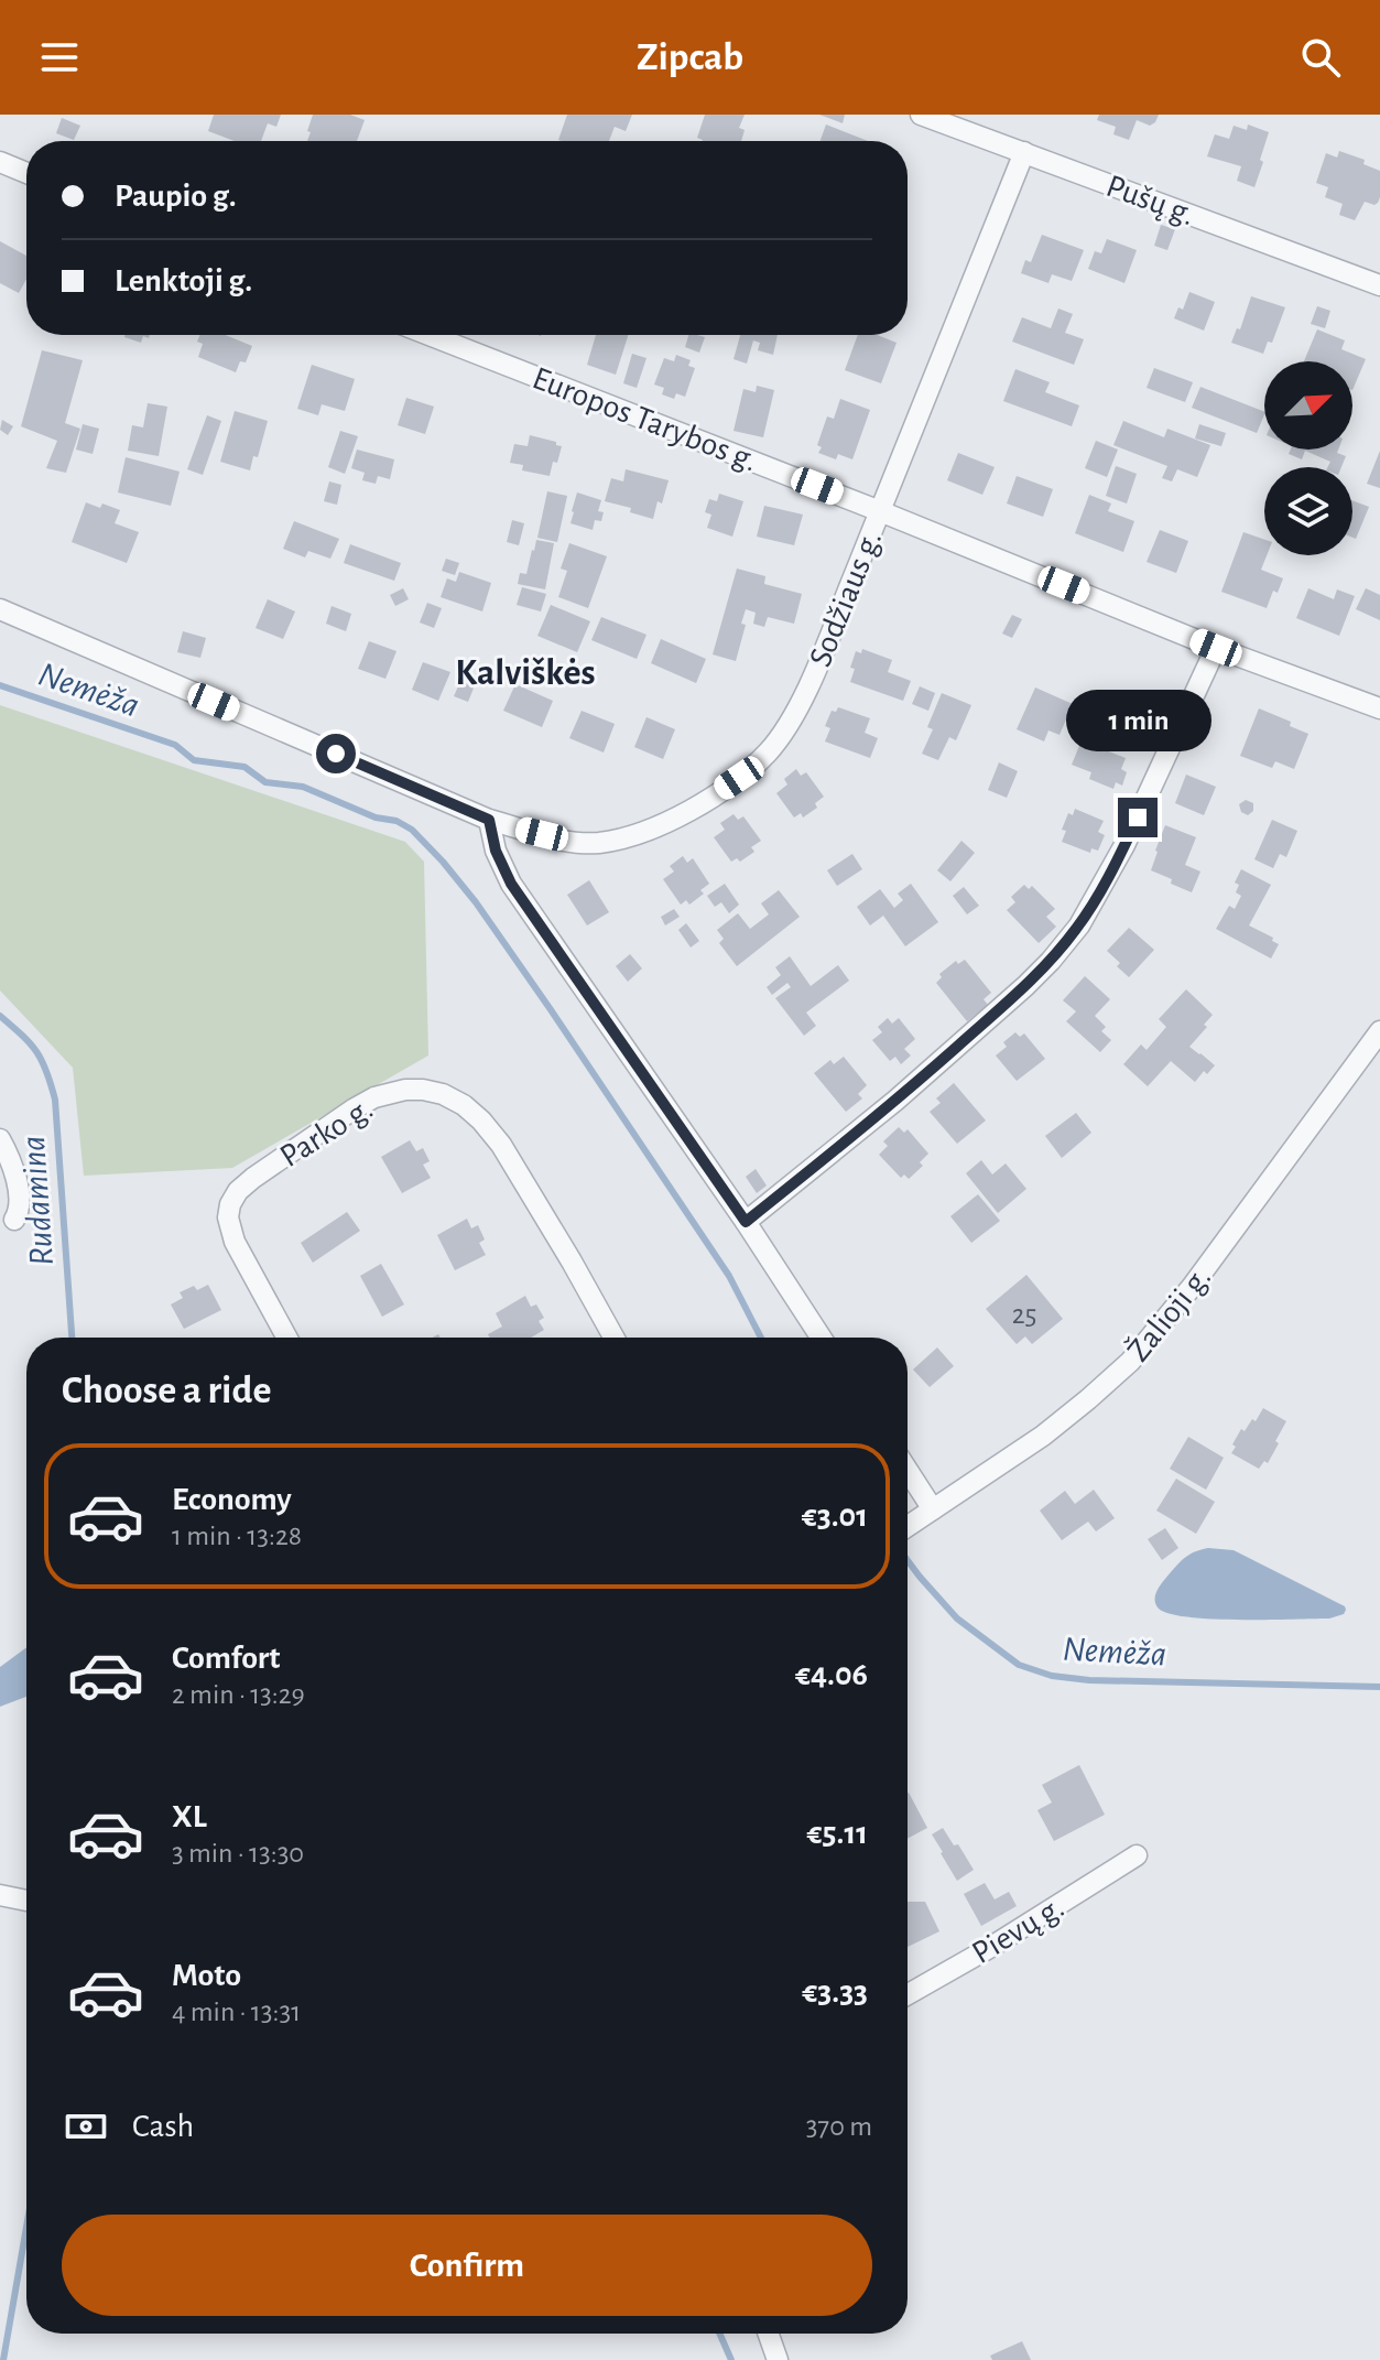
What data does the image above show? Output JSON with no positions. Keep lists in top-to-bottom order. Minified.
{"streets":{"street":["Pušų g.","Europos Tarybos g.","Sodžiaus g.","Parko g.","Žalioji g.","Pievų g."]},"crossings":[["Pušų g.","Sodžiaus g."],["Europos Tarybos g.","Sodžiaus g."]],"districts":["Kalviškės"],"water":["Nemėža","Rudamina"],"house_numbers":["25"],"north":"top right","page":{"header":"Zipcab","banner":["Paupio g.","Lenktoji g."],"bubble":"1 min","heading":"Choose a ride","list":[{"name":"Economy","note":"1 min · 13:28","value":"€3.01"},{"name":"Comfort","note":"2 min · 13:29","value":"€4.06"},{"name":"XL","note":"3 min · 13:30","value":"€5.11"},{"name":"Moto","note":"4 min · 13:31","value":"€3.33"}],"pay":["Cash","370 m"],"buttons":"Confirm"}}
